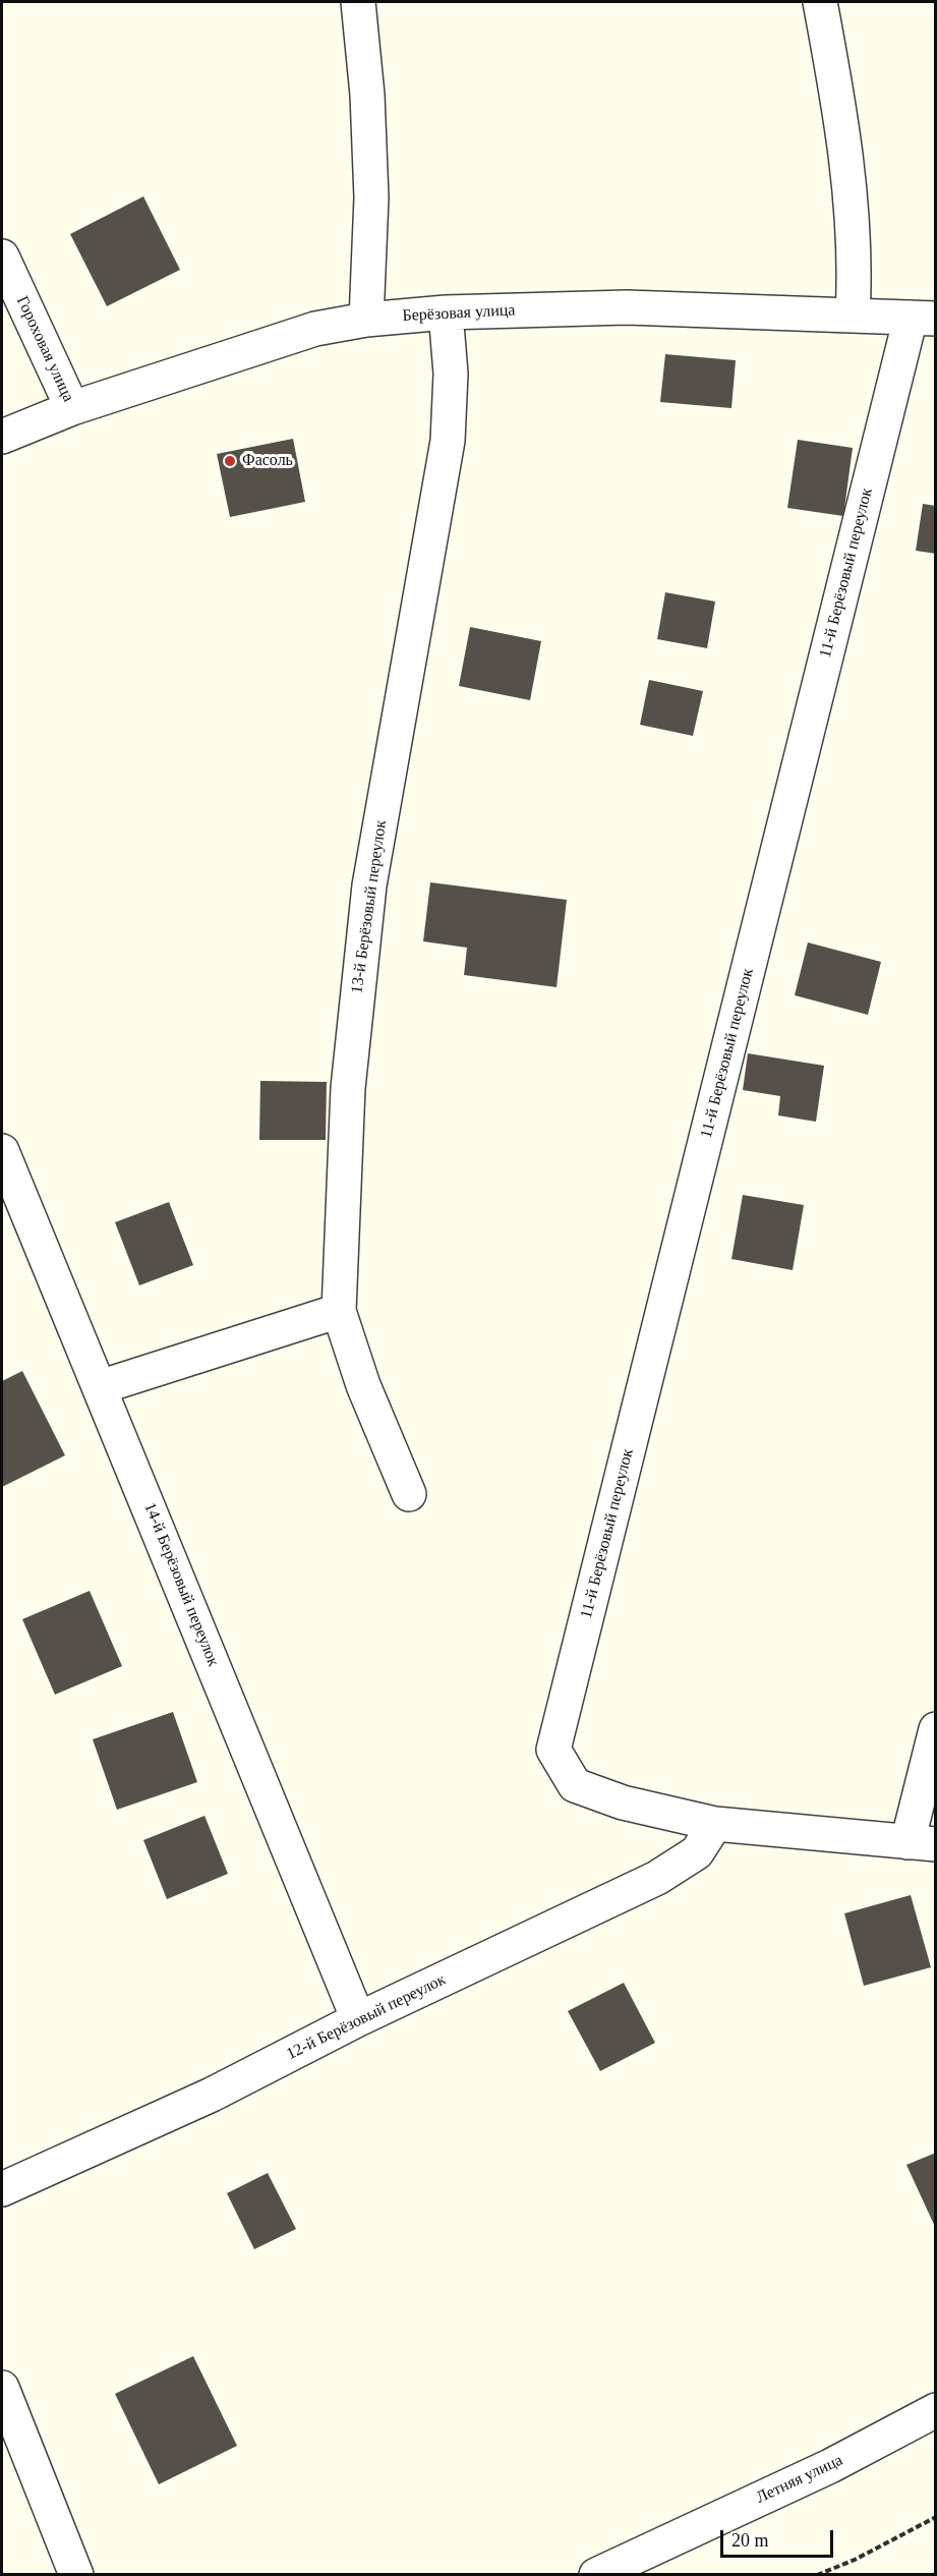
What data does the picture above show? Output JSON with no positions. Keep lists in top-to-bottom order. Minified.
{"streets":{"street":["Берёзовая улица","Гороховая улица","11-й Берёзовый переулок","13-й Берёзовый переулок","14-й Берёзовый переулок","12-й Берёзовый переулок","Летняя улица"]},"crossings":[["Берёзовая улица","Гороховая улица"],["Берёзовая улица","11-й Берёзовый переулок"],["Берёзовая улица","13-й Берёзовый переулок"],["11-й Берёзовый переулок","12-й Берёзовый переулок"],["14-й Берёзовый переулок","12-й Берёзовый переулок"]],"places":["Фасоль"],"scale_bar":"20 m"}
